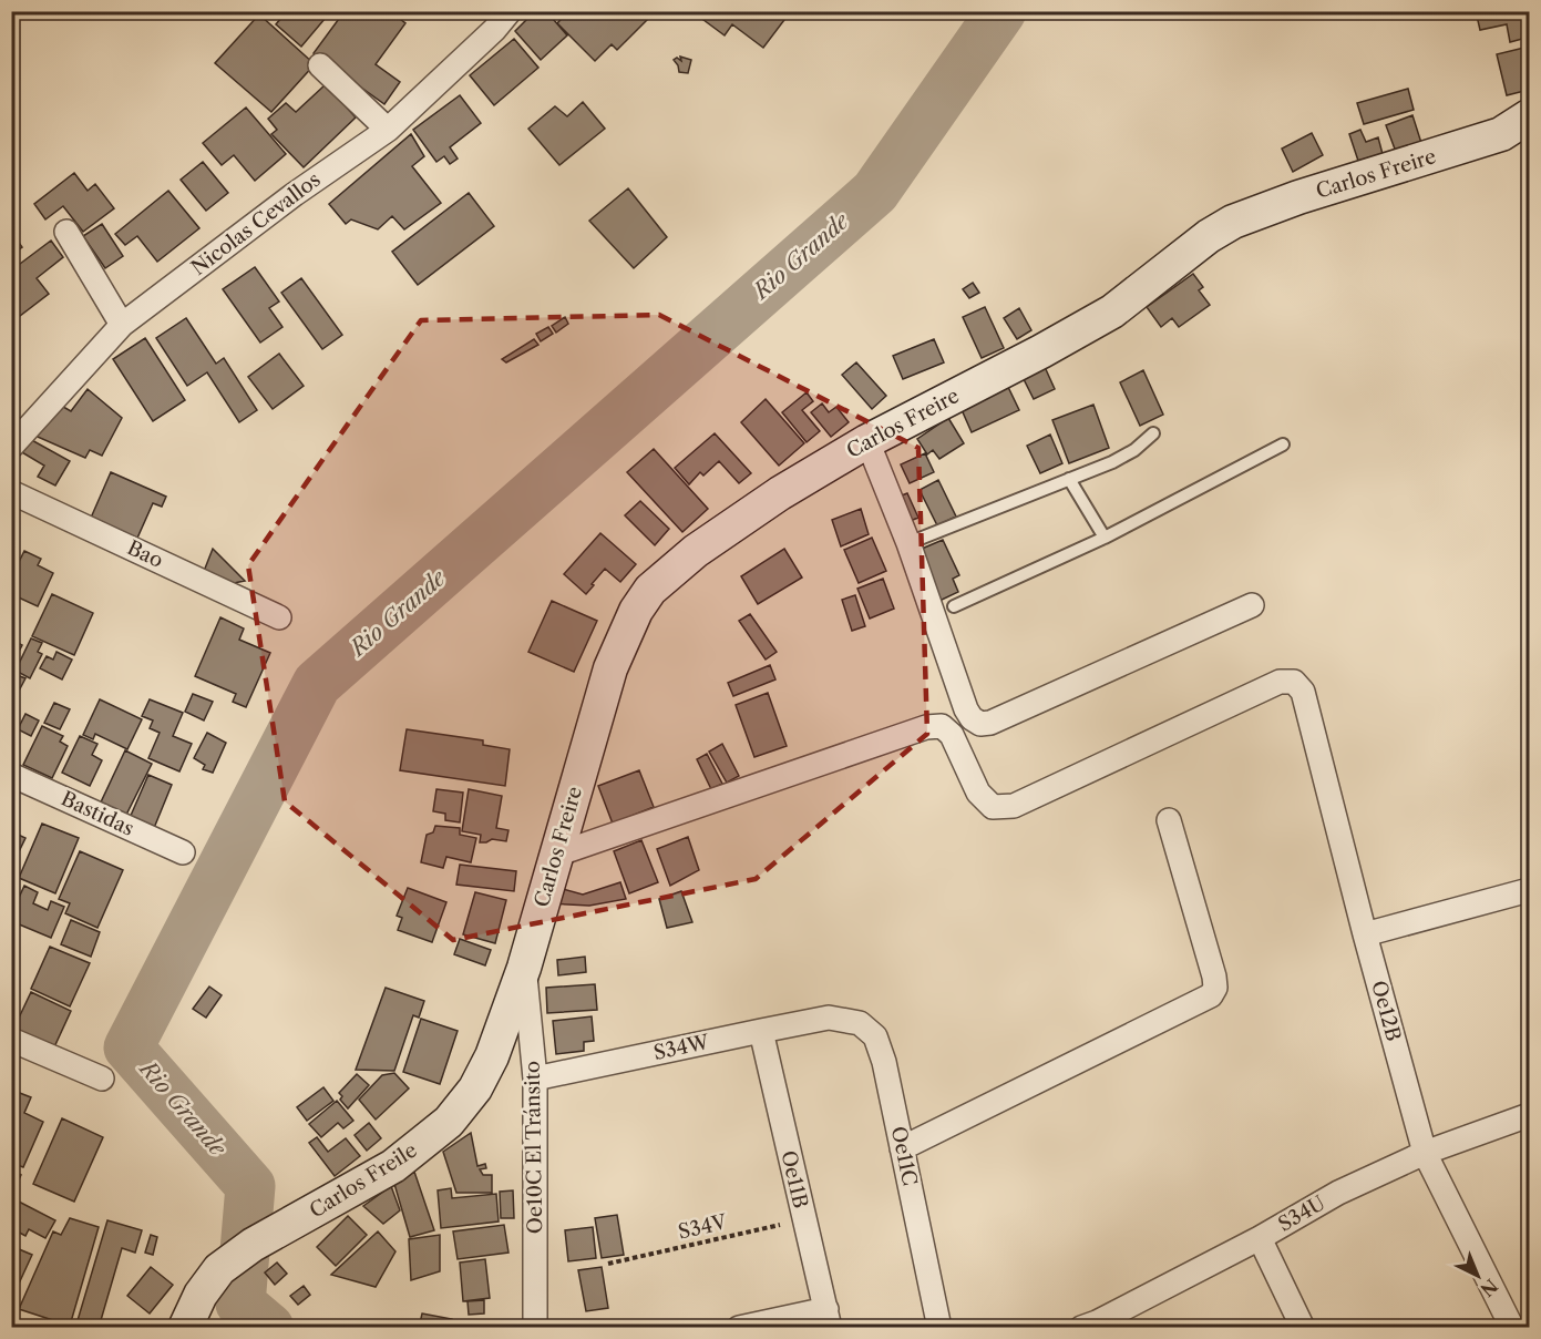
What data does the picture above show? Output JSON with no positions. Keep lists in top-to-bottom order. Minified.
{"streets":{"street":["Carlos Freire","Nicolas Cevallos","Bao","Bastidas","Oe12B","S34W","Oe10C El Tránsito","Oe11C","Oe11B","Carlos Freile","S34U"],"path":["S34V"]},"crossings":[["Carlos Freire","Oe12B"],["Carlos Freire","Oe10C El Tránsito"],["Carlos Freire","Carlos Freile"],["Oe12B","S34U"],["S34W","Oe10C El Tránsito"],["S34W","Oe11C"],["S34W","Oe11B"],["Oe10C El Tránsito","Carlos Freile"],["Oe11B","S34V"]],"water":["Rio Grande"],"north":"bottom right"}
